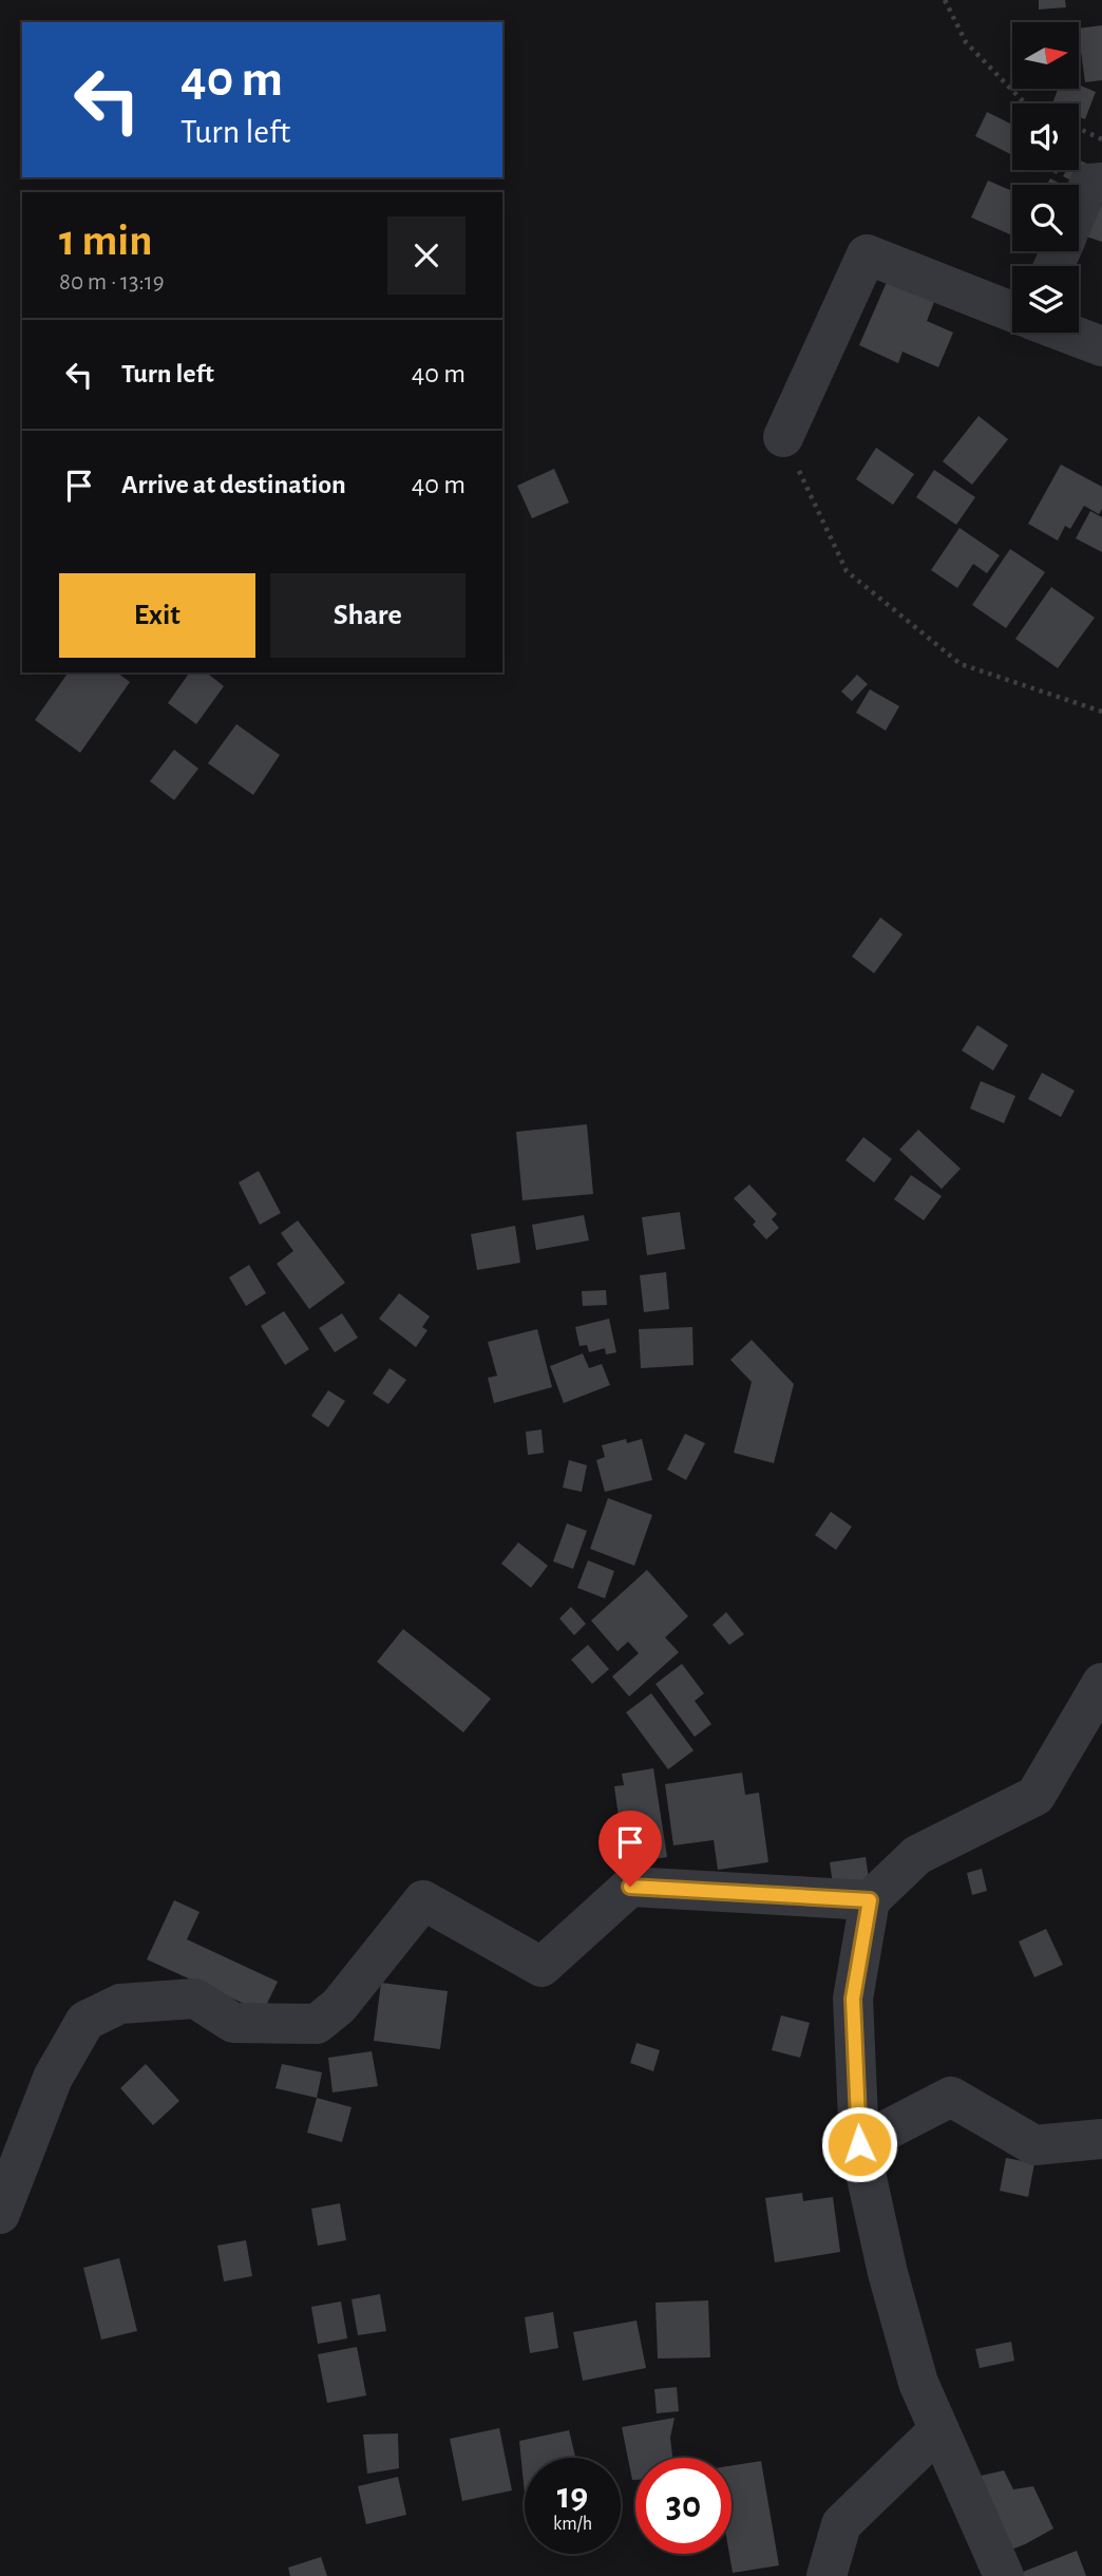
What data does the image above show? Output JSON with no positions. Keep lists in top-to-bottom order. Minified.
{"north":"right","page":{"turn":["40 m","Turn left"],"heading":["1 min","80 m · 13:19"],"list":[{"name":"Turn left","value":"40 m"},{"name":"Arrive at destination","value":"40 m"}],"buttons":["Exit","Share"],"speed":"19 km/h","limit":"30"}}
